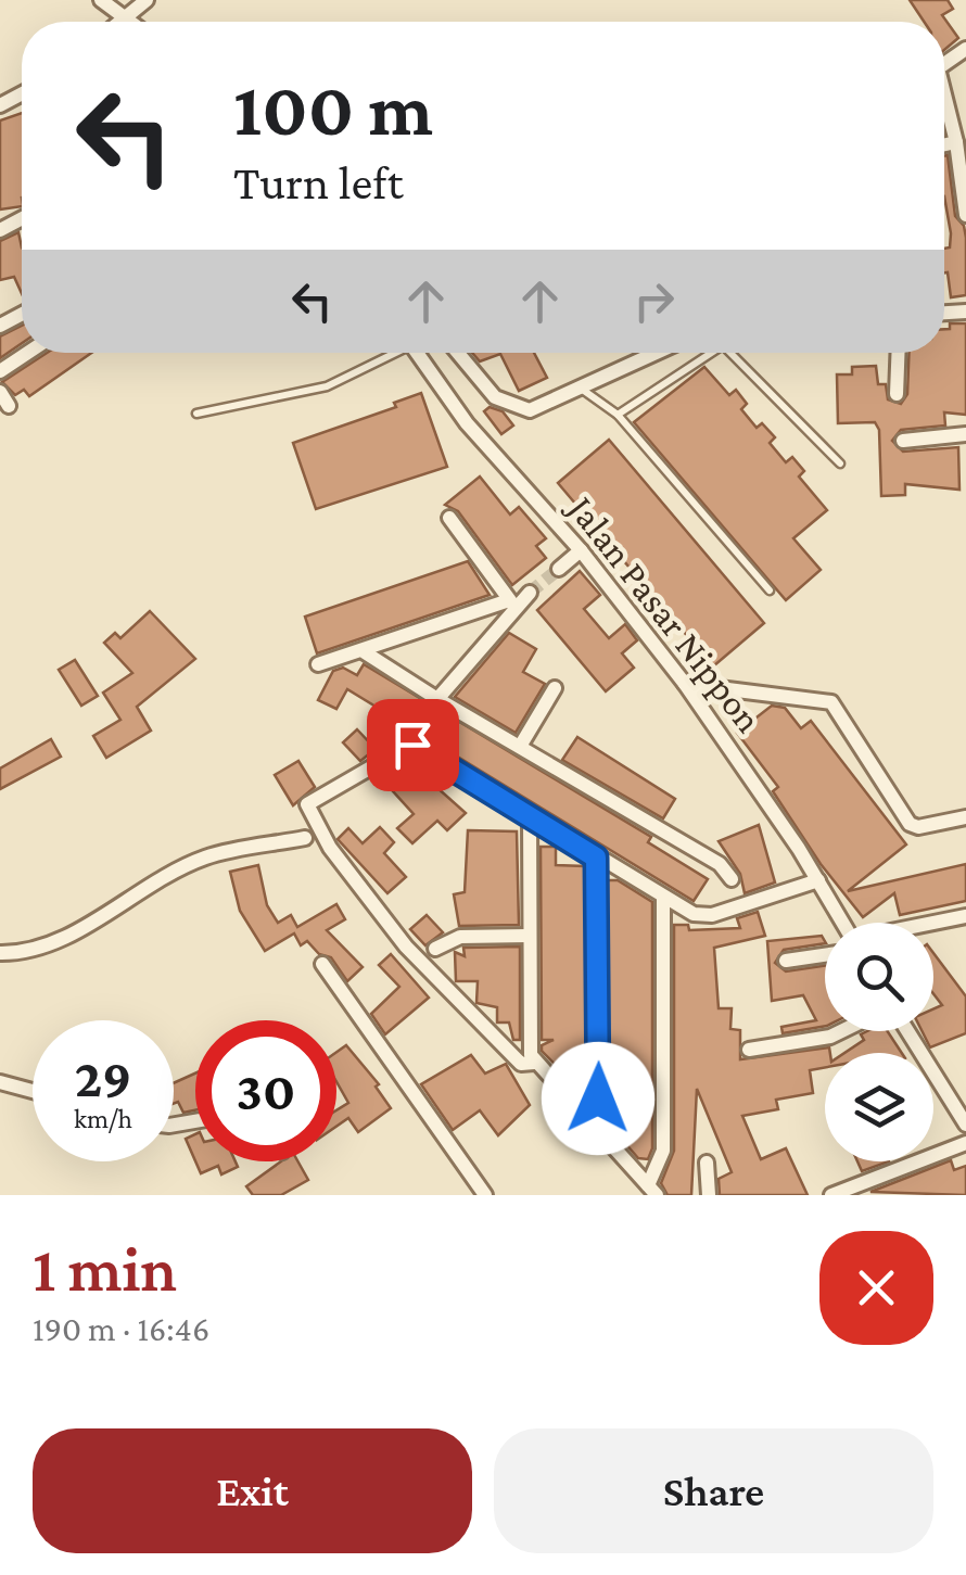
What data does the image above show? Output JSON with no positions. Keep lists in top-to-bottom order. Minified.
{"streets":{"street":["Jalan Pasar Nippon"]},"page":{"turn":["100 m","Turn left"],"speed":"29 km/h","limit":"30","heading":["1 min","190 m · 16:46"],"buttons":["Exit","Share"]}}
